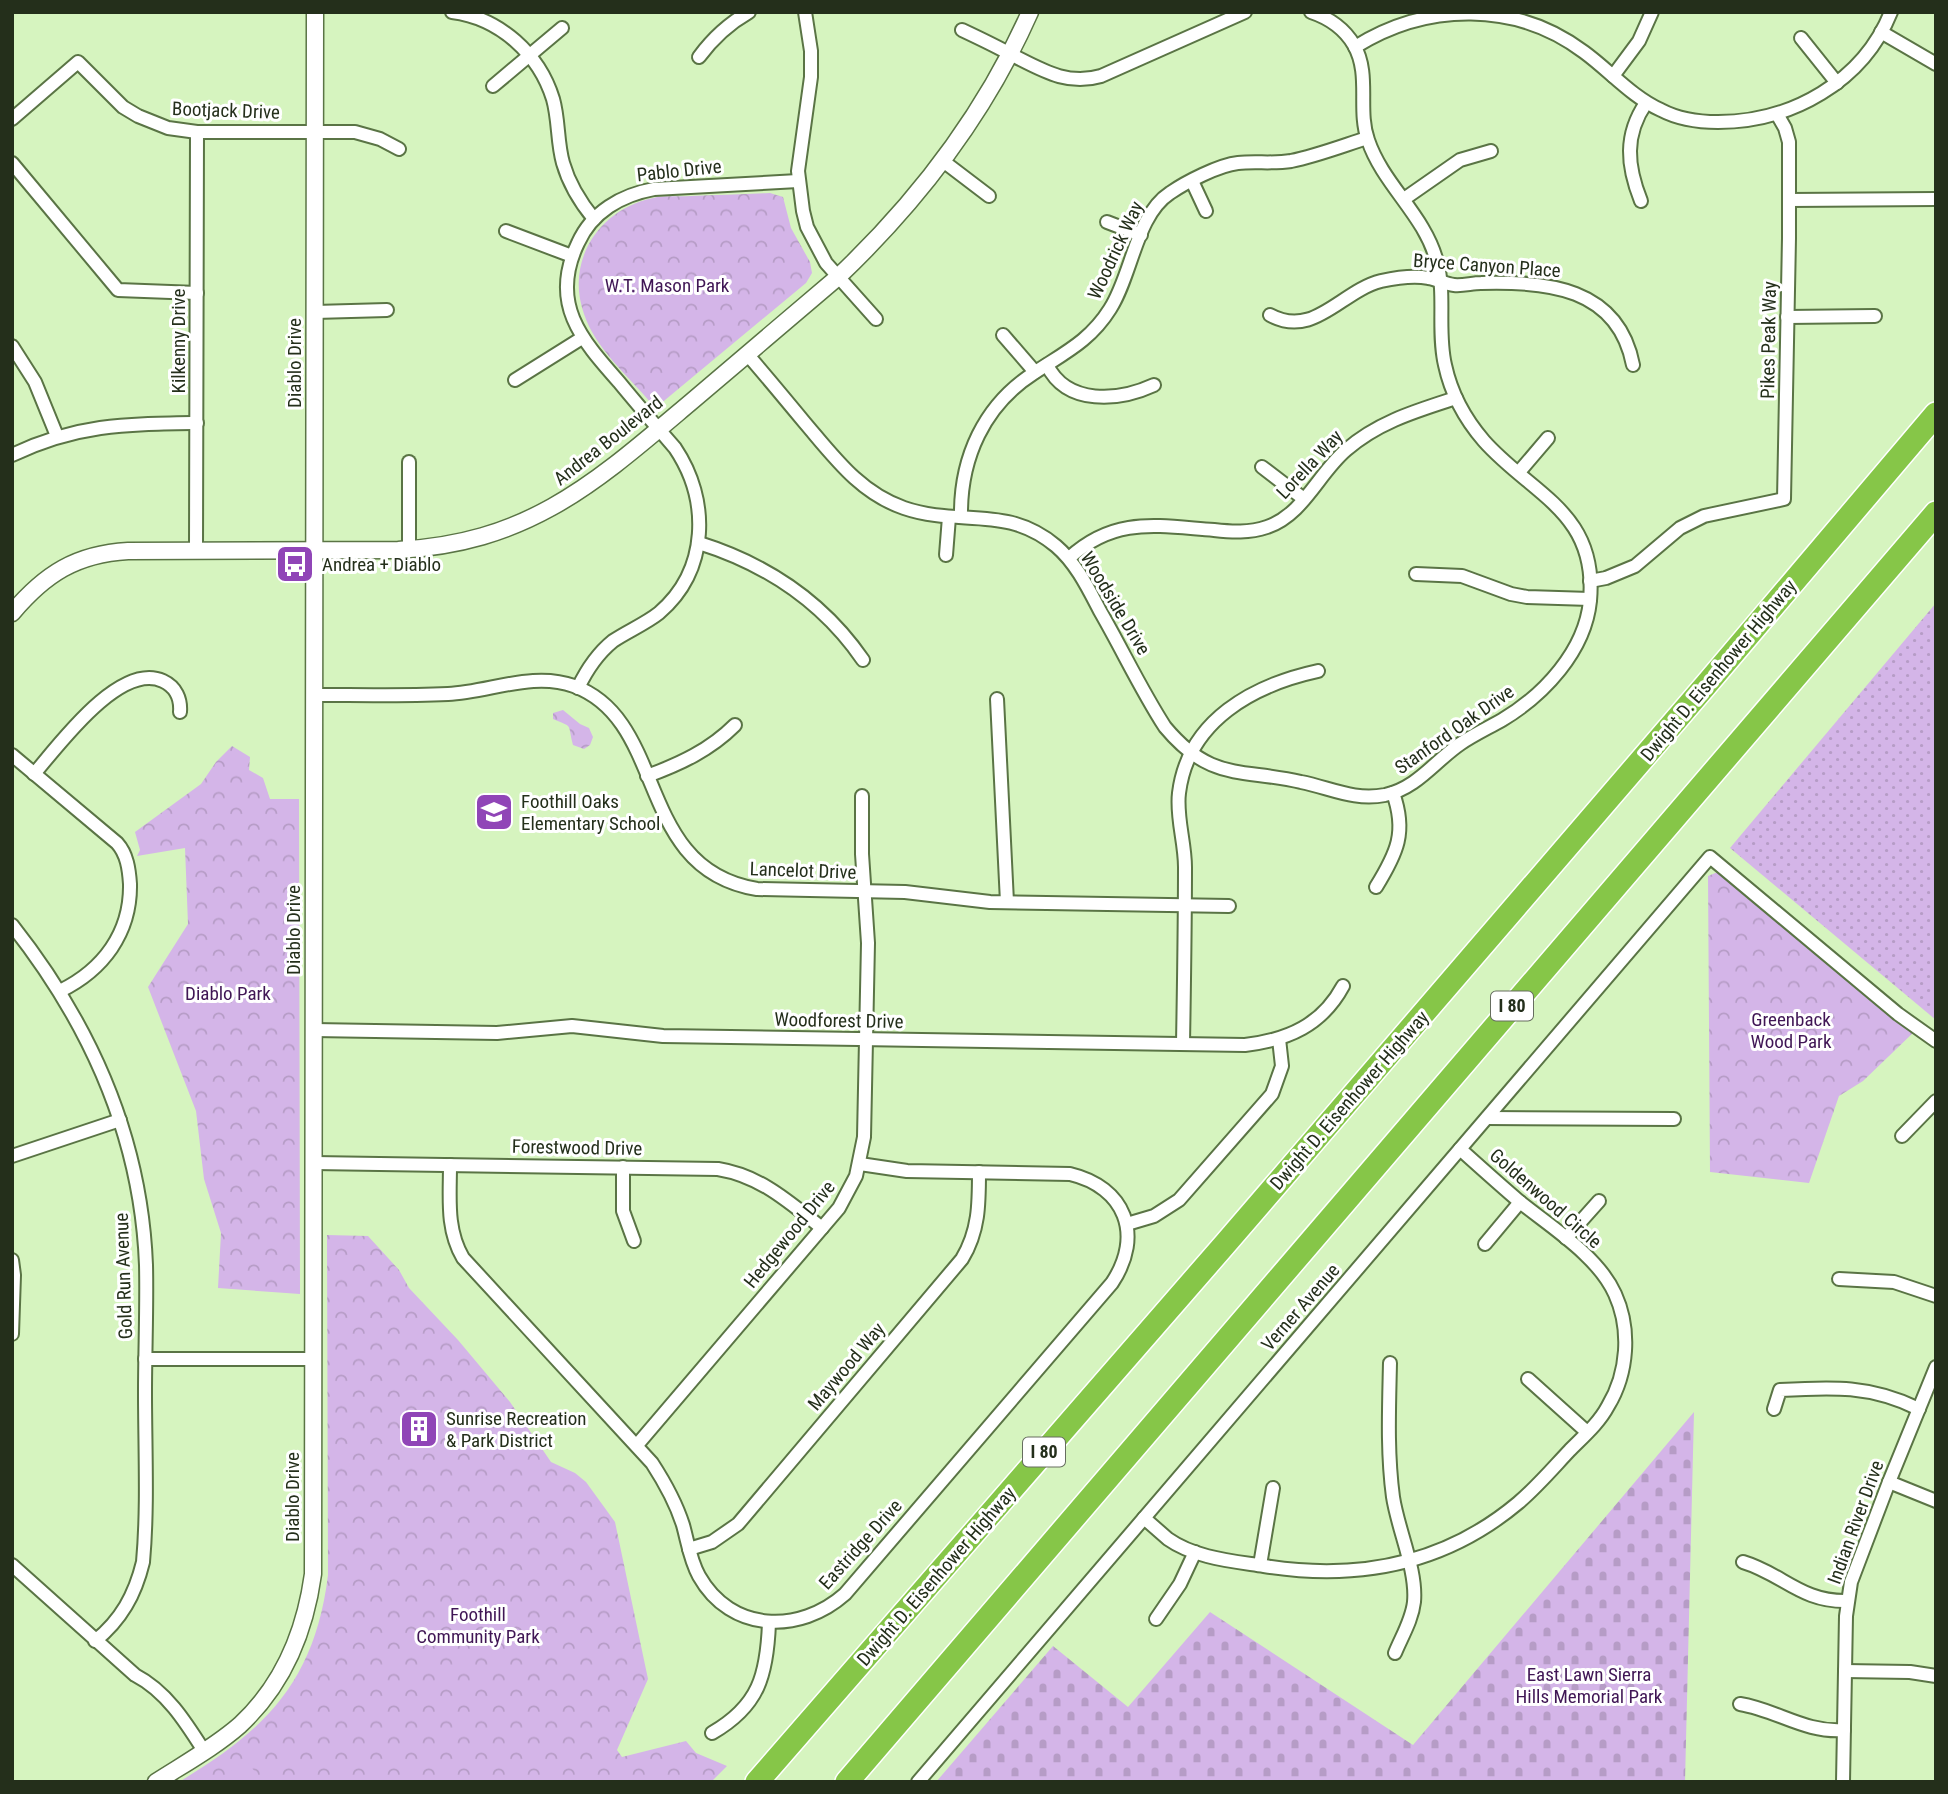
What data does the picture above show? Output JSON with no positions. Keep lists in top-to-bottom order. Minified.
{"streets":{"highway":["Dwight D. Eisenhower Highway","I 80"],"street":["Bootjack Drive","Pablo Drive","Woodrick Way","Bryce Canyon Place","Pikes Peak Way","Kilkenny Drive","Diablo Drive","Andrea Boulevard","Lorella Way","Woodside Drive","Stanford Oak Drive","Lancelot Drive","Woodforest Drive","Forestwood Drive","Goldenwood Circle","Hedgewood Drive","Gold Run Avenue","Verner Avenue","Maywood Way","Indian River Drive","Eastridge Drive"]},"crossings":[["Bootjack Drive","Kilkenny Drive"],["Bootjack Drive","Diablo Drive"],["Pablo Drive","Andrea Boulevard"],["Pablo Drive","Lancelot Drive"],["Woodrick Way","Woodside Drive"],["Woodrick Way","Stanford Oak Drive"],["Bryce Canyon Place","Stanford Oak Drive"],["Pikes Peak Way","Stanford Oak Drive"],["Kilkenny Drive","Andrea Boulevard"],["Diablo Drive","Andrea Boulevard"],["Diablo Drive","Lancelot Drive"],["Diablo Drive","Woodforest Drive"],["Diablo Drive","Forestwood Drive"],["Andrea Boulevard","Woodside Drive"],["Lorella Way","Woodside Drive"],["Lorella Way","Stanford Oak Drive"],["Woodside Drive","Stanford Oak Drive"],["Lancelot Drive","Hedgewood Drive"],["Woodforest Drive","Hedgewood Drive"],["Forestwood Drive","Hedgewood Drive"],["Forestwood Drive","Eastridge Drive"],["Goldenwood Circle","Verner Avenue"],["Hedgewood Drive","Eastridge Drive"],["Maywood Way","Eastridge Drive"]],"parks":["W.T. Mason Park","Diablo Park","Greenback Wood Park","Foothill Community Park","East Lawn Sierra Hills Memorial Park"],"places":{"bus stop":["Andrea + Diablo"],"school or university":["Foothill Oaks Elementary School"],"building":["Sunrise Recreation & Park District"]}}
